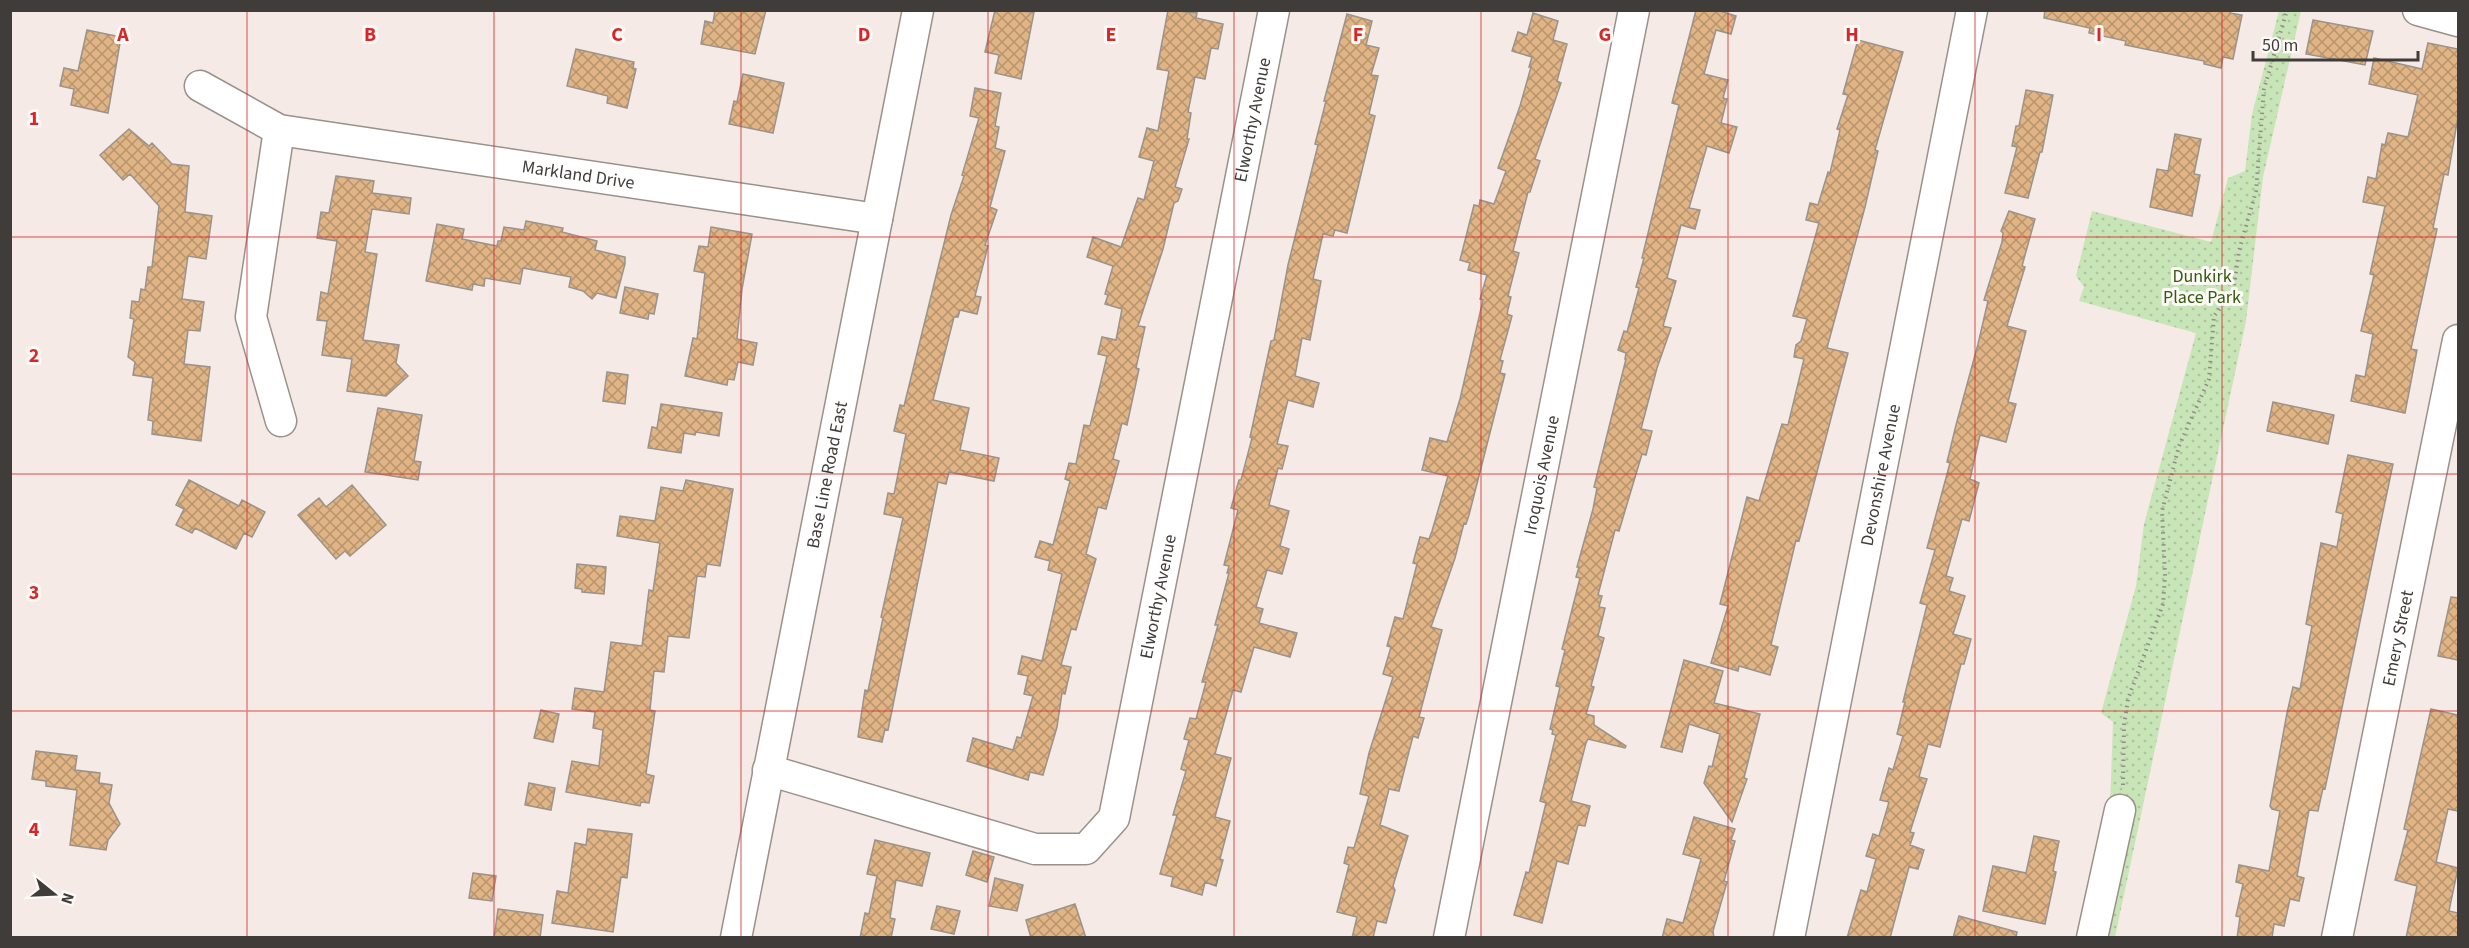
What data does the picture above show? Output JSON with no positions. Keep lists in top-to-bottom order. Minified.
{"streets":{"street":["Elworthy Avenue","Markland Drive","Base Line Road East","Iroquois Avenue","Devonshire Avenue","Emery Street"]},"crossings":[["Elworthy Avenue","Base Line Road East"],["Markland Drive","Base Line Road East"]],"parks":["Dunkirk Place Park"],"scale_bar":"50 m","north":"right","grid":{"columns":["A","B","C","D","E","F","G","H","I"],"rows":["1","2","3","4"]}}
